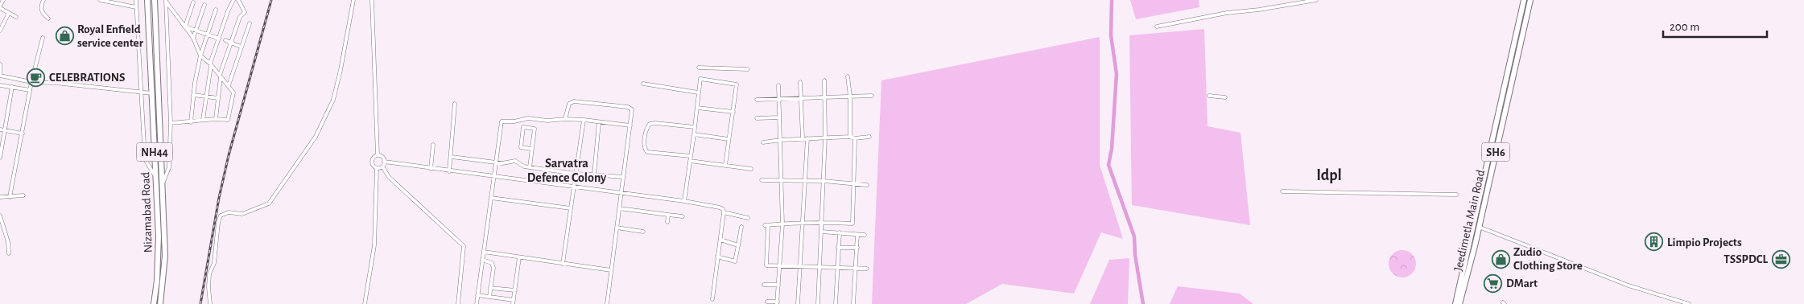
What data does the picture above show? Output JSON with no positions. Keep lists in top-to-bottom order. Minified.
{"streets":{"main road":["NH44","SH6","Nizamabad Road","Jeedimetla Main Road"]},"districts":["Sarvatra Defence Colony","Idpl"],"places":{"shop":["Royal Enfield service center","Zudio Clothing Store"],"cafe":["CELEBRATIONS"],"building":["Limpio Projects"],"office":["TSSPDCL"],"supermarket":["DMart"]},"scale_bar":"200 m"}
